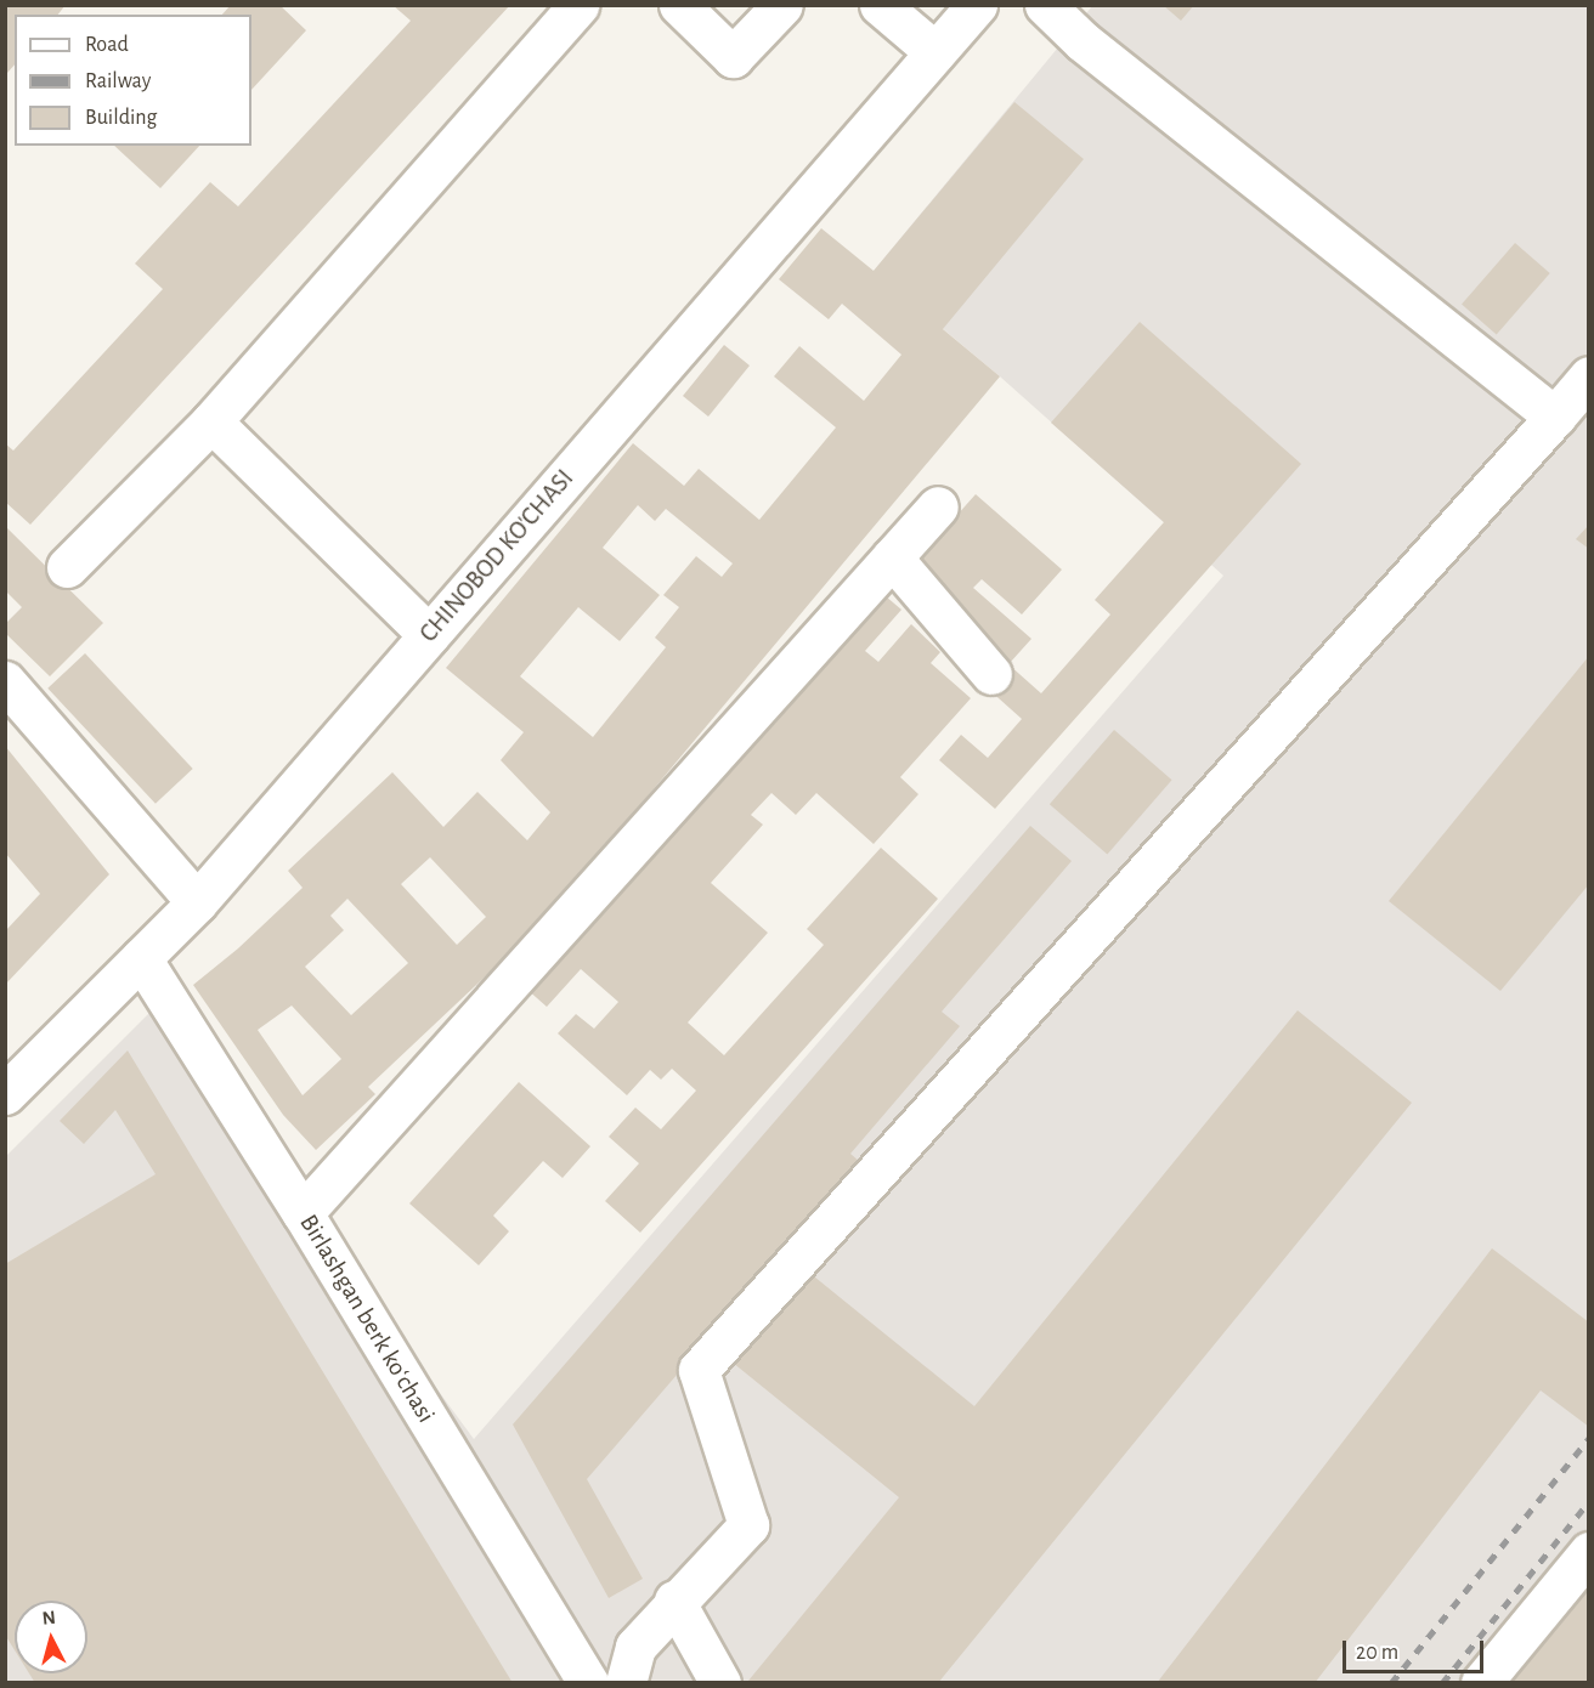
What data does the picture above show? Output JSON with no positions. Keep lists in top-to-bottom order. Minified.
{"streets":{"street":["CHINOBOD KO'CHASI","Birlashgan berk koʻchasi"]},"crossings":[["CHINOBOD KO'CHASI","Birlashgan berk koʻchasi"]],"legend":["Road","Railway","Building"],"scale_bar":"20 m","north":"top"}
